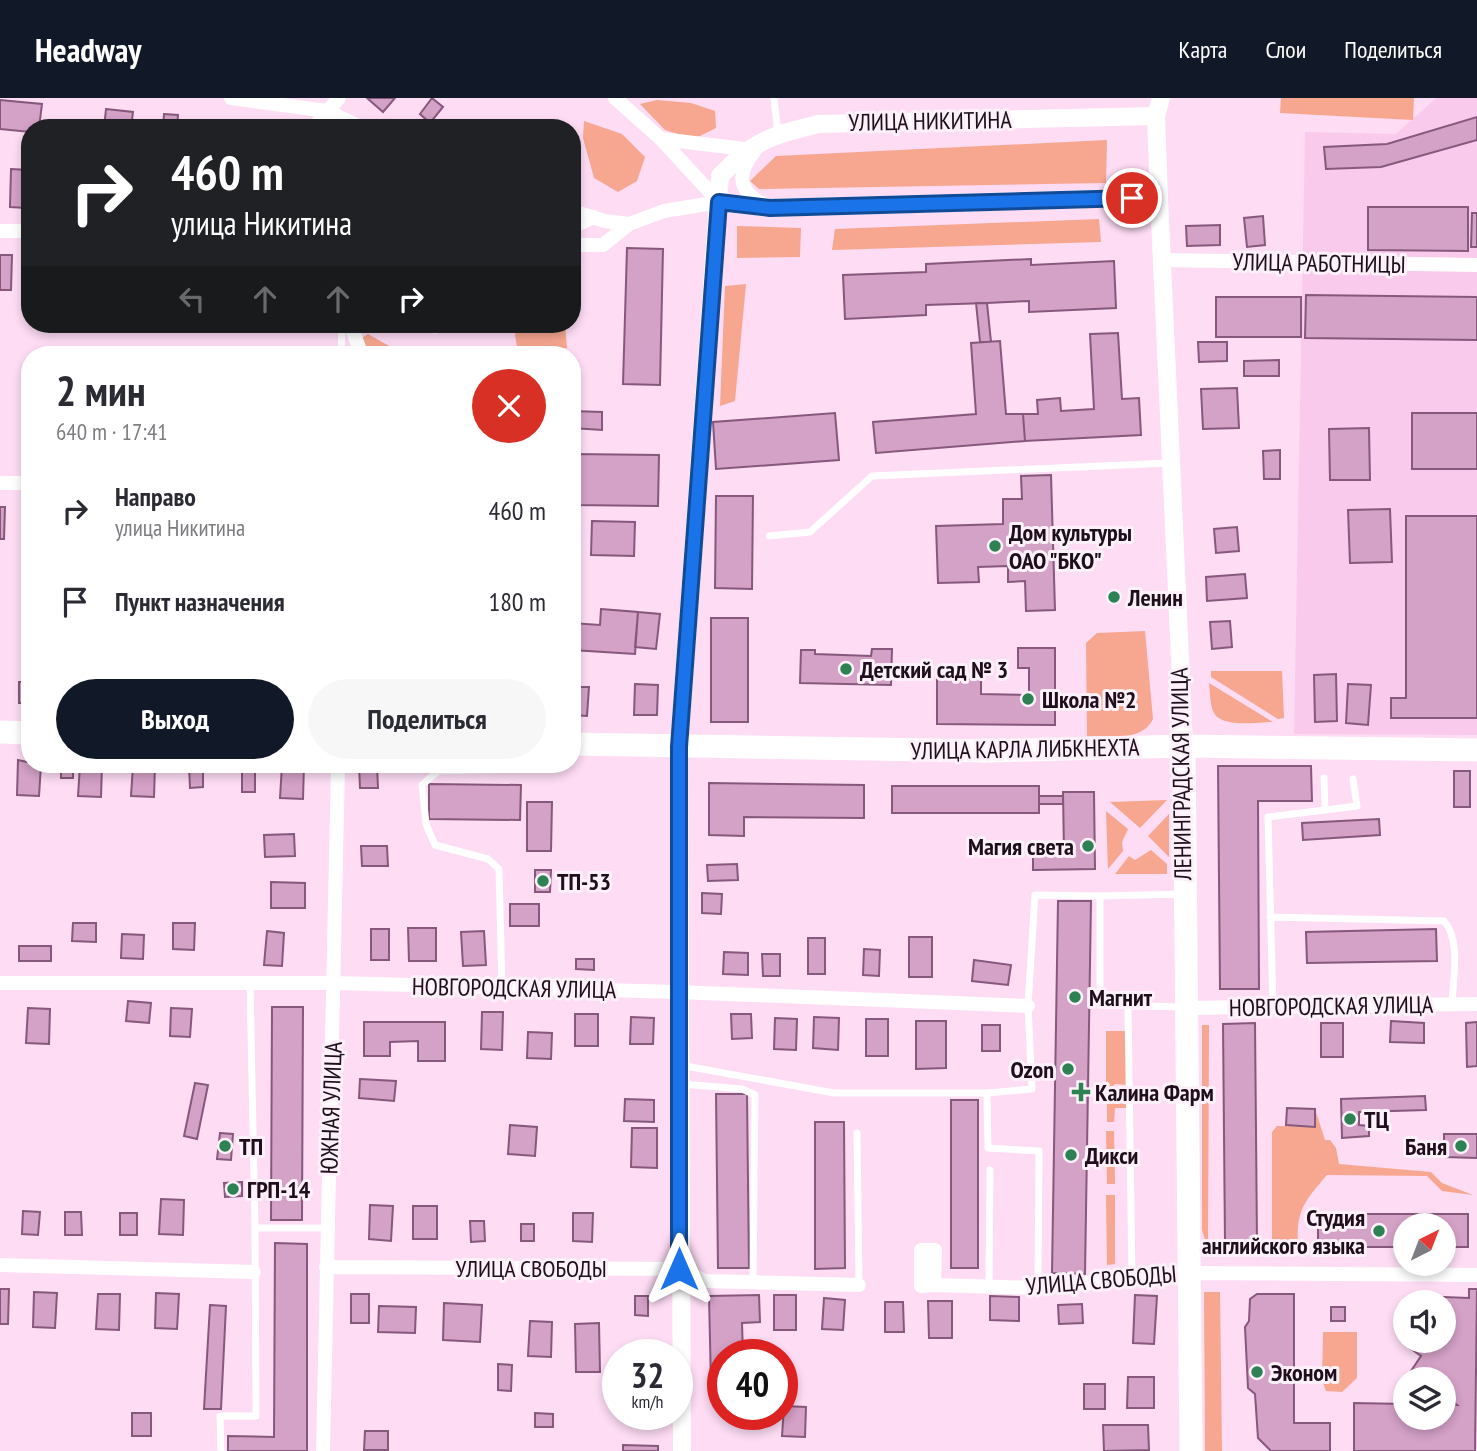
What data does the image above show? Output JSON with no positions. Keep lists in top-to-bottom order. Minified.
{"streets":{"main road":["УЛИЦА КАРЛА ЛИБКНЕХТА","ЛЕНИНГРАДСКАЯ УЛИЦА"],"street":["УЛИЦА НИКИТИНА","УЛИЦА РАБОТНИЦЫ","НОВГОРОДСКАЯ УЛИЦА","ЮЖНАЯ УЛИЦА","УЛИЦА СВОБОДЫ"]},"crossings":[["УЛИЦА НИКИТИНА","ЛЕНИНГРАДСКАЯ УЛИЦА"],["УЛИЦА РАБОТНИЦЫ","ЛЕНИНГРАДСКАЯ УЛИЦА"],["УЛИЦА КАРЛА ЛИБКНЕХТА","ЛЕНИНГРАДСКАЯ УЛИЦА"],["ЛЕНИНГРАДСКАЯ УЛИЦА","НОВГОРОДСКАЯ УЛИЦА"],["ЛЕНИНГРАДСКАЯ УЛИЦА","УЛИЦА СВОБОДЫ"],["НОВГОРОДСКАЯ УЛИЦА","ЮЖНАЯ УЛИЦА"],["ЮЖНАЯ УЛИЦА","УЛИЦА СВОБОДЫ"]],"places":{"other":["Дом культуры ОАО \"БКО\"","Ленин","Детский сад № 3","Школа №2","Магия света","ТП-53","Магнит","Ozon","ТЦ","ТП","Баня","Дикси","ГРП-14","Студия английского языка","Эконом"],"health":["Калина Фарм"]},"north":"top right","page":{"header":"Headway","nav":["Карта","Слои","Поделиться"],"turn":["460 m","улица Никитина"],"heading":["2 мин","640 m · 17:41"],"list":[{"name":"Направо","note":"улица Никитина","value":"460 m"},{"name":"Пункт назначения","value":"180 m"}],"buttons":["Выход","Поделиться"],"speed":"32 km/h","limit":"40"}}
